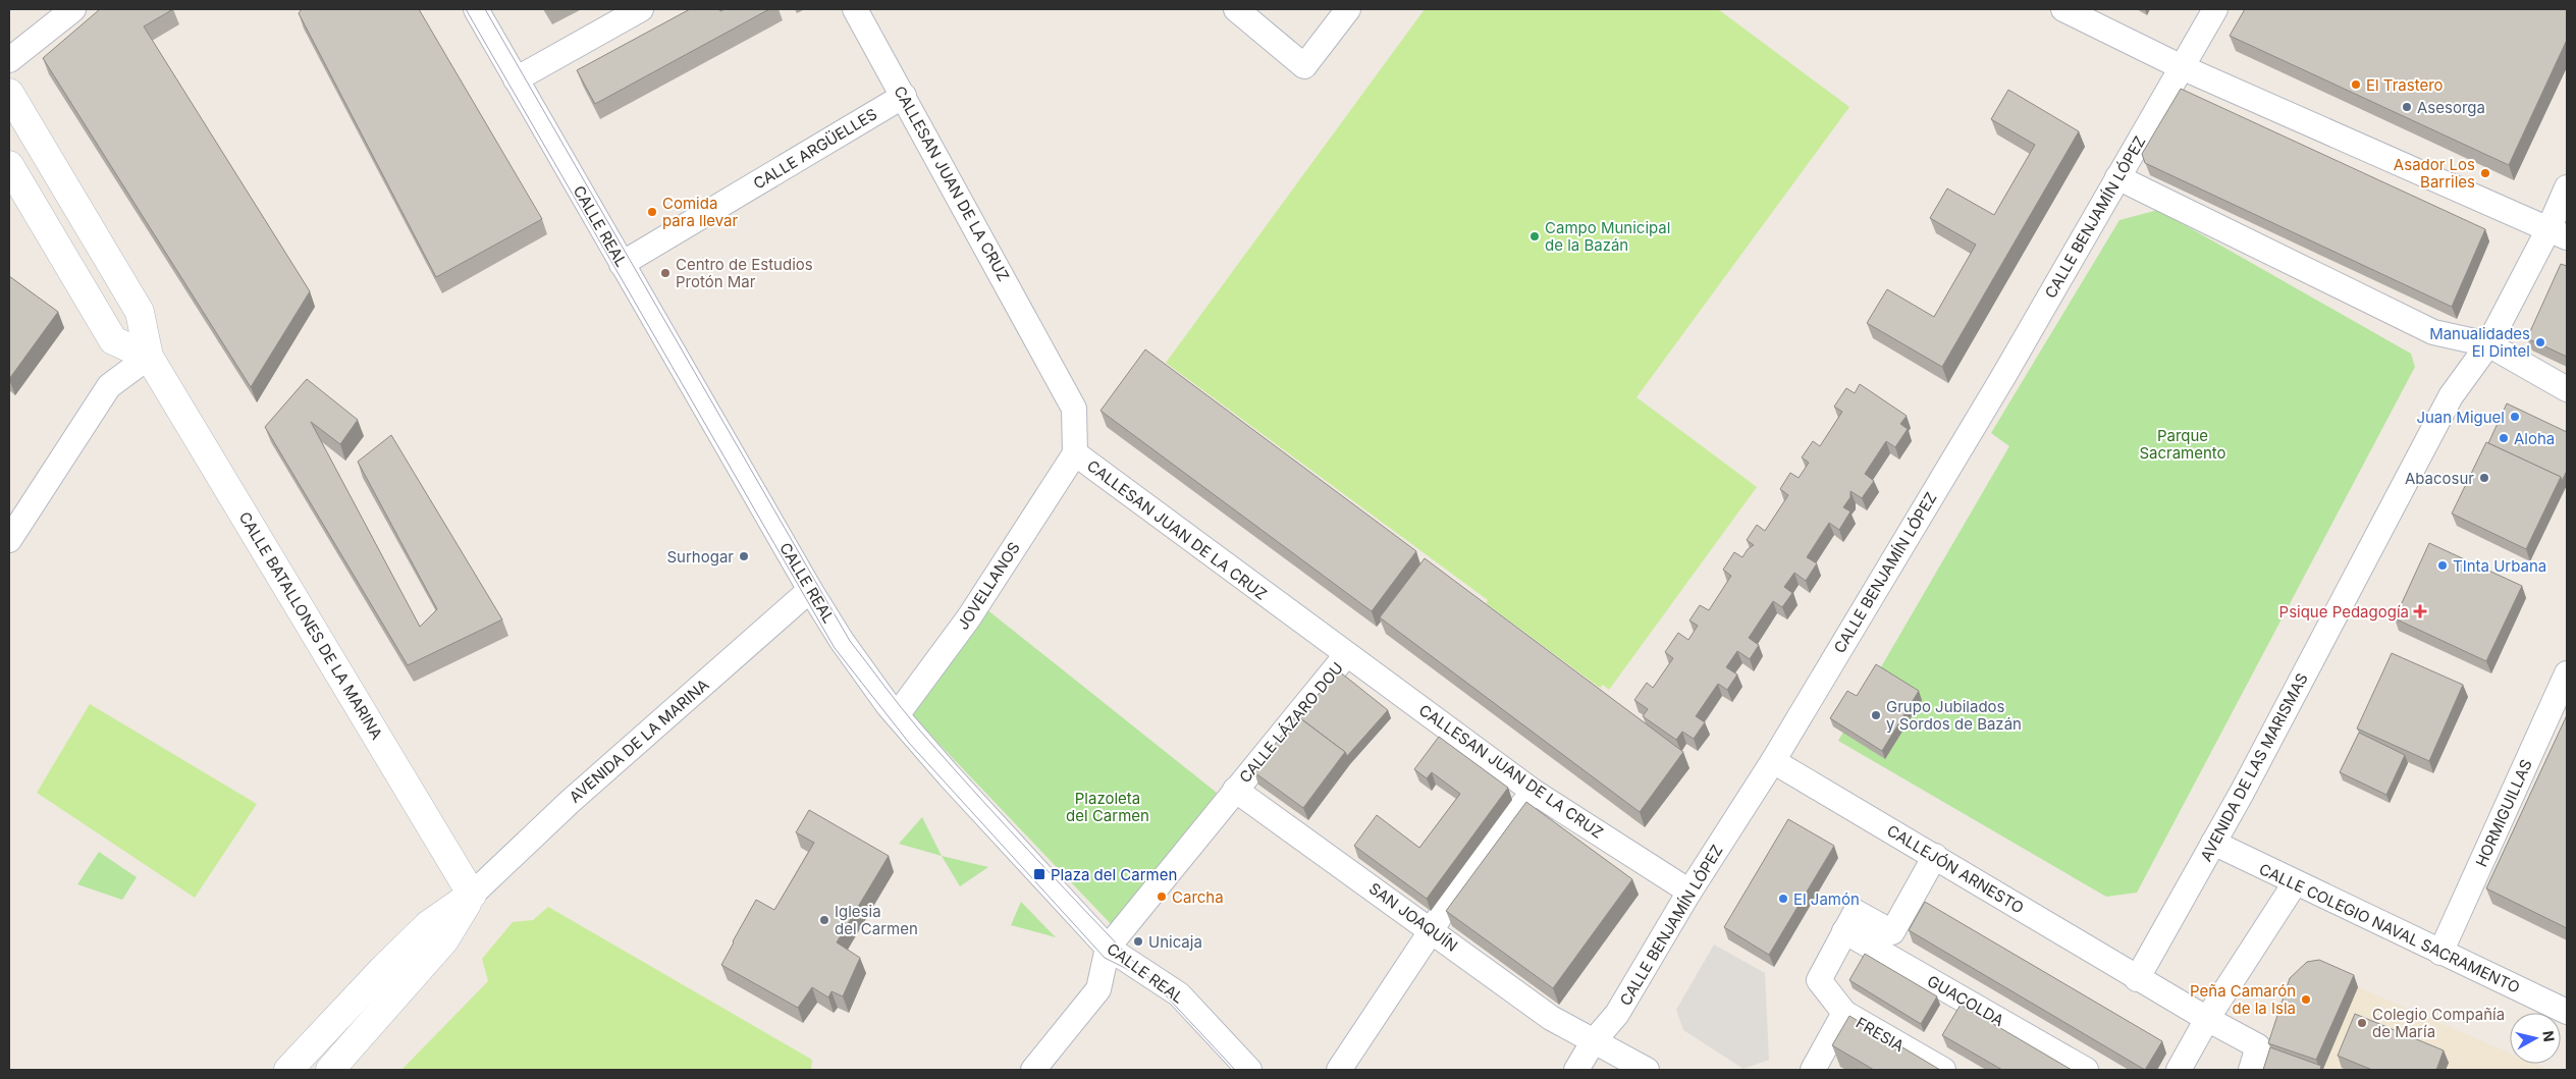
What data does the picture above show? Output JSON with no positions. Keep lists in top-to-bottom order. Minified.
{"streets":{"street":["CALLE ARGÜELLES","CALLESAN JUAN DE LA CRUZ","CALLE BENJAMÍN LÓPEZ","CALLE REAL","JOVELLANOS","CALLE BATALLONES DE LA MARINA","CALLE LÁZARO DOU","AVENIDA DE LA MARINA","AVENIDA DE LAS MARISMAS","HORMIGUILLAS","CALLEJÓN ARNESTO","SAN JOAQUÍN","CALLE COLEGIO NAVAL SACRAMENTO","GUACOLDA","FRESIA"]},"crossings":[["CALLE ARGÜELLES","CALLESAN JUAN DE LA CRUZ"],["CALLE ARGÜELLES","CALLE REAL"],["CALLESAN JUAN DE LA CRUZ","CALLE BENJAMÍN LÓPEZ"],["CALLESAN JUAN DE LA CRUZ","JOVELLANOS"],["CALLESAN JUAN DE LA CRUZ","CALLE LÁZARO DOU"],["CALLE BENJAMÍN LÓPEZ","CALLEJÓN ARNESTO"],["CALLE BENJAMÍN LÓPEZ","SAN JOAQUÍN"],["CALLE REAL","JOVELLANOS"],["CALLE REAL","CALLE LÁZARO DOU"],["CALLE REAL","AVENIDA DE LA MARINA"],["CALLE BATALLONES DE LA MARINA","AVENIDA DE LA MARINA"],["CALLE LÁZARO DOU","SAN JOAQUÍN"],["AVENIDA DE LAS MARISMAS","CALLEJÓN ARNESTO"],["AVENIDA DE LAS MARISMAS","CALLE COLEGIO NAVAL SACRAMENTO"],["HORMIGUILLAS","CALLE COLEGIO NAVAL SACRAMENTO"]],"parks":["Parque Sacramento","Plazoleta del Carmen"],"places":{"other":["El Trastero","Asesorga","Asador Los Barriles","Comida para llevar","Campo Municipal de la Bazán","Centro de Estudios Protón Mar","Manualidades El Dintel","Juan Miguel","Aloha","Abacosur","Surhogar","TInta Urbana","Grupo Jubilados y Sordos de Bazán","Carcha","El Jamón","Iglesia del Carmen","Unicaja","Peña Camarón de la Isla","Colegio Compañía de María"],"health":["Psique Pedagogía"],"transit":["Plaza del Carmen"]},"north":"right"}
